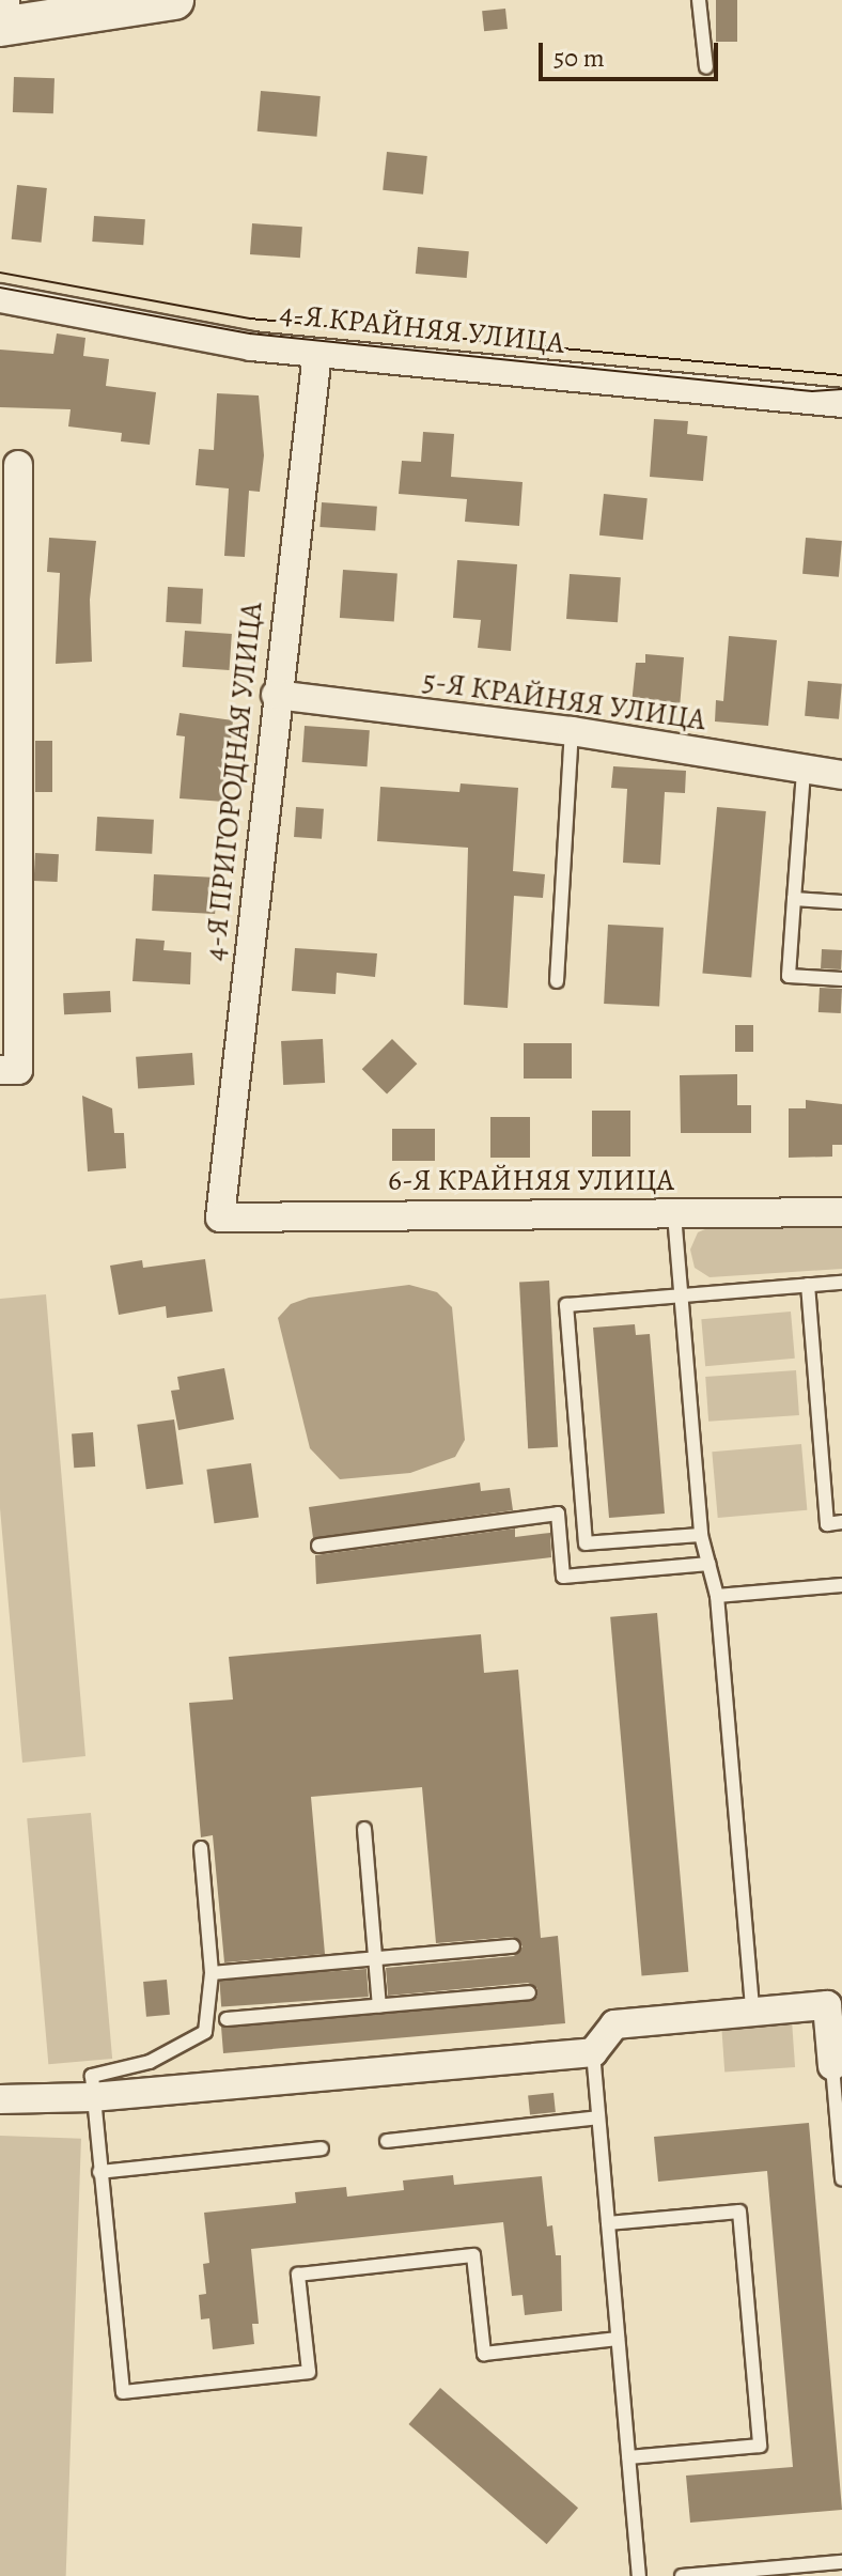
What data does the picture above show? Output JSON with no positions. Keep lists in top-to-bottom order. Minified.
{"streets":{"street":["4-Я КРАЙНЯЯ УЛИЦА","5-Я КРАЙНЯЯ УЛИЦА","4-Я ПРИГОРОДНАЯ УЛИЦА","6-Я КРАЙНЯЯ УЛИЦА"]},"crossings":[["4-Я КРАЙНЯЯ УЛИЦА","4-Я ПРИГОРОДНАЯ УЛИЦА"],["5-Я КРАЙНЯЯ УЛИЦА","4-Я ПРИГОРОДНАЯ УЛИЦА"],["4-Я ПРИГОРОДНАЯ УЛИЦА","6-Я КРАЙНЯЯ УЛИЦА"]],"scale_bar":"50 m"}
